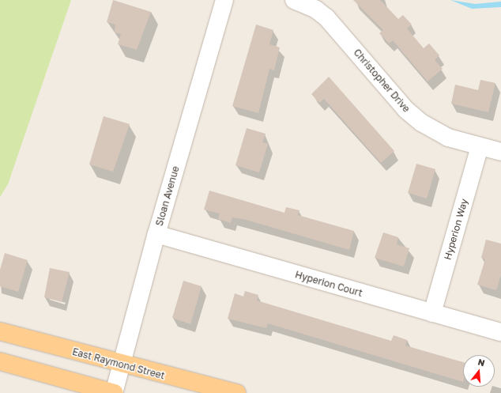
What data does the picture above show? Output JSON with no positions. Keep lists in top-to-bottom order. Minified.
{"streets":{"main road":["East Raymond Street"],"street":["Christopher Drive","Sloan Avenue","Hyperion Way","Hyperion Court"]},"crossings":[["Christopher Drive","Hyperion Way"],["Sloan Avenue","Hyperion Court"],["Sloan Avenue","East Raymond Street"],["Hyperion Way","Hyperion Court"]],"north":"top"}
